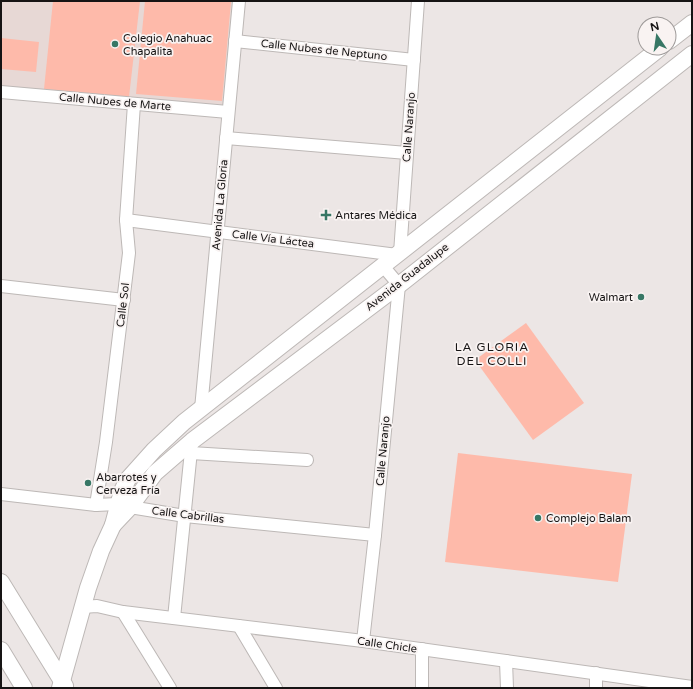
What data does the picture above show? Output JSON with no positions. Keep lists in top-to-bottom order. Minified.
{"streets":{"main road":["Avenida Guadalupe"],"street":["Calle Nubes de Neptuno","Calle Nubes de Marte","Calle Naranjo","Avenida La Gloria","Calle Vía Láctea","Calle Sol","Calle Cabrillas","Calle Chicle"]},"crossings":[["Calle Nubes de Neptuno","Calle Naranjo"],["Calle Nubes de Neptuno","Avenida La Gloria"],["Calle Nubes de Marte","Avenida La Gloria"],["Calle Nubes de Marte","Calle Sol"],["Calle Naranjo","Calle Vía Láctea"],["Calle Naranjo","Avenida Guadalupe"],["Calle Naranjo","Calle Cabrillas"],["Calle Naranjo","Calle Chicle"],["Avenida La Gloria","Calle Vía Láctea"],["Calle Vía Láctea","Calle Sol"],["Avenida Guadalupe","Calle Cabrillas"],["Avenida Guadalupe","Calle Chicle"],["Calle Sol","Calle Cabrillas"]],"districts":["LA GLORIA DEL COLLI"],"places":{"other":["Colegio Anahuac Chapalita","Walmart","Abarrotes y Cerveza Fría","Complejo Balam"],"health":["Antares Médica"]},"north":"top"}
